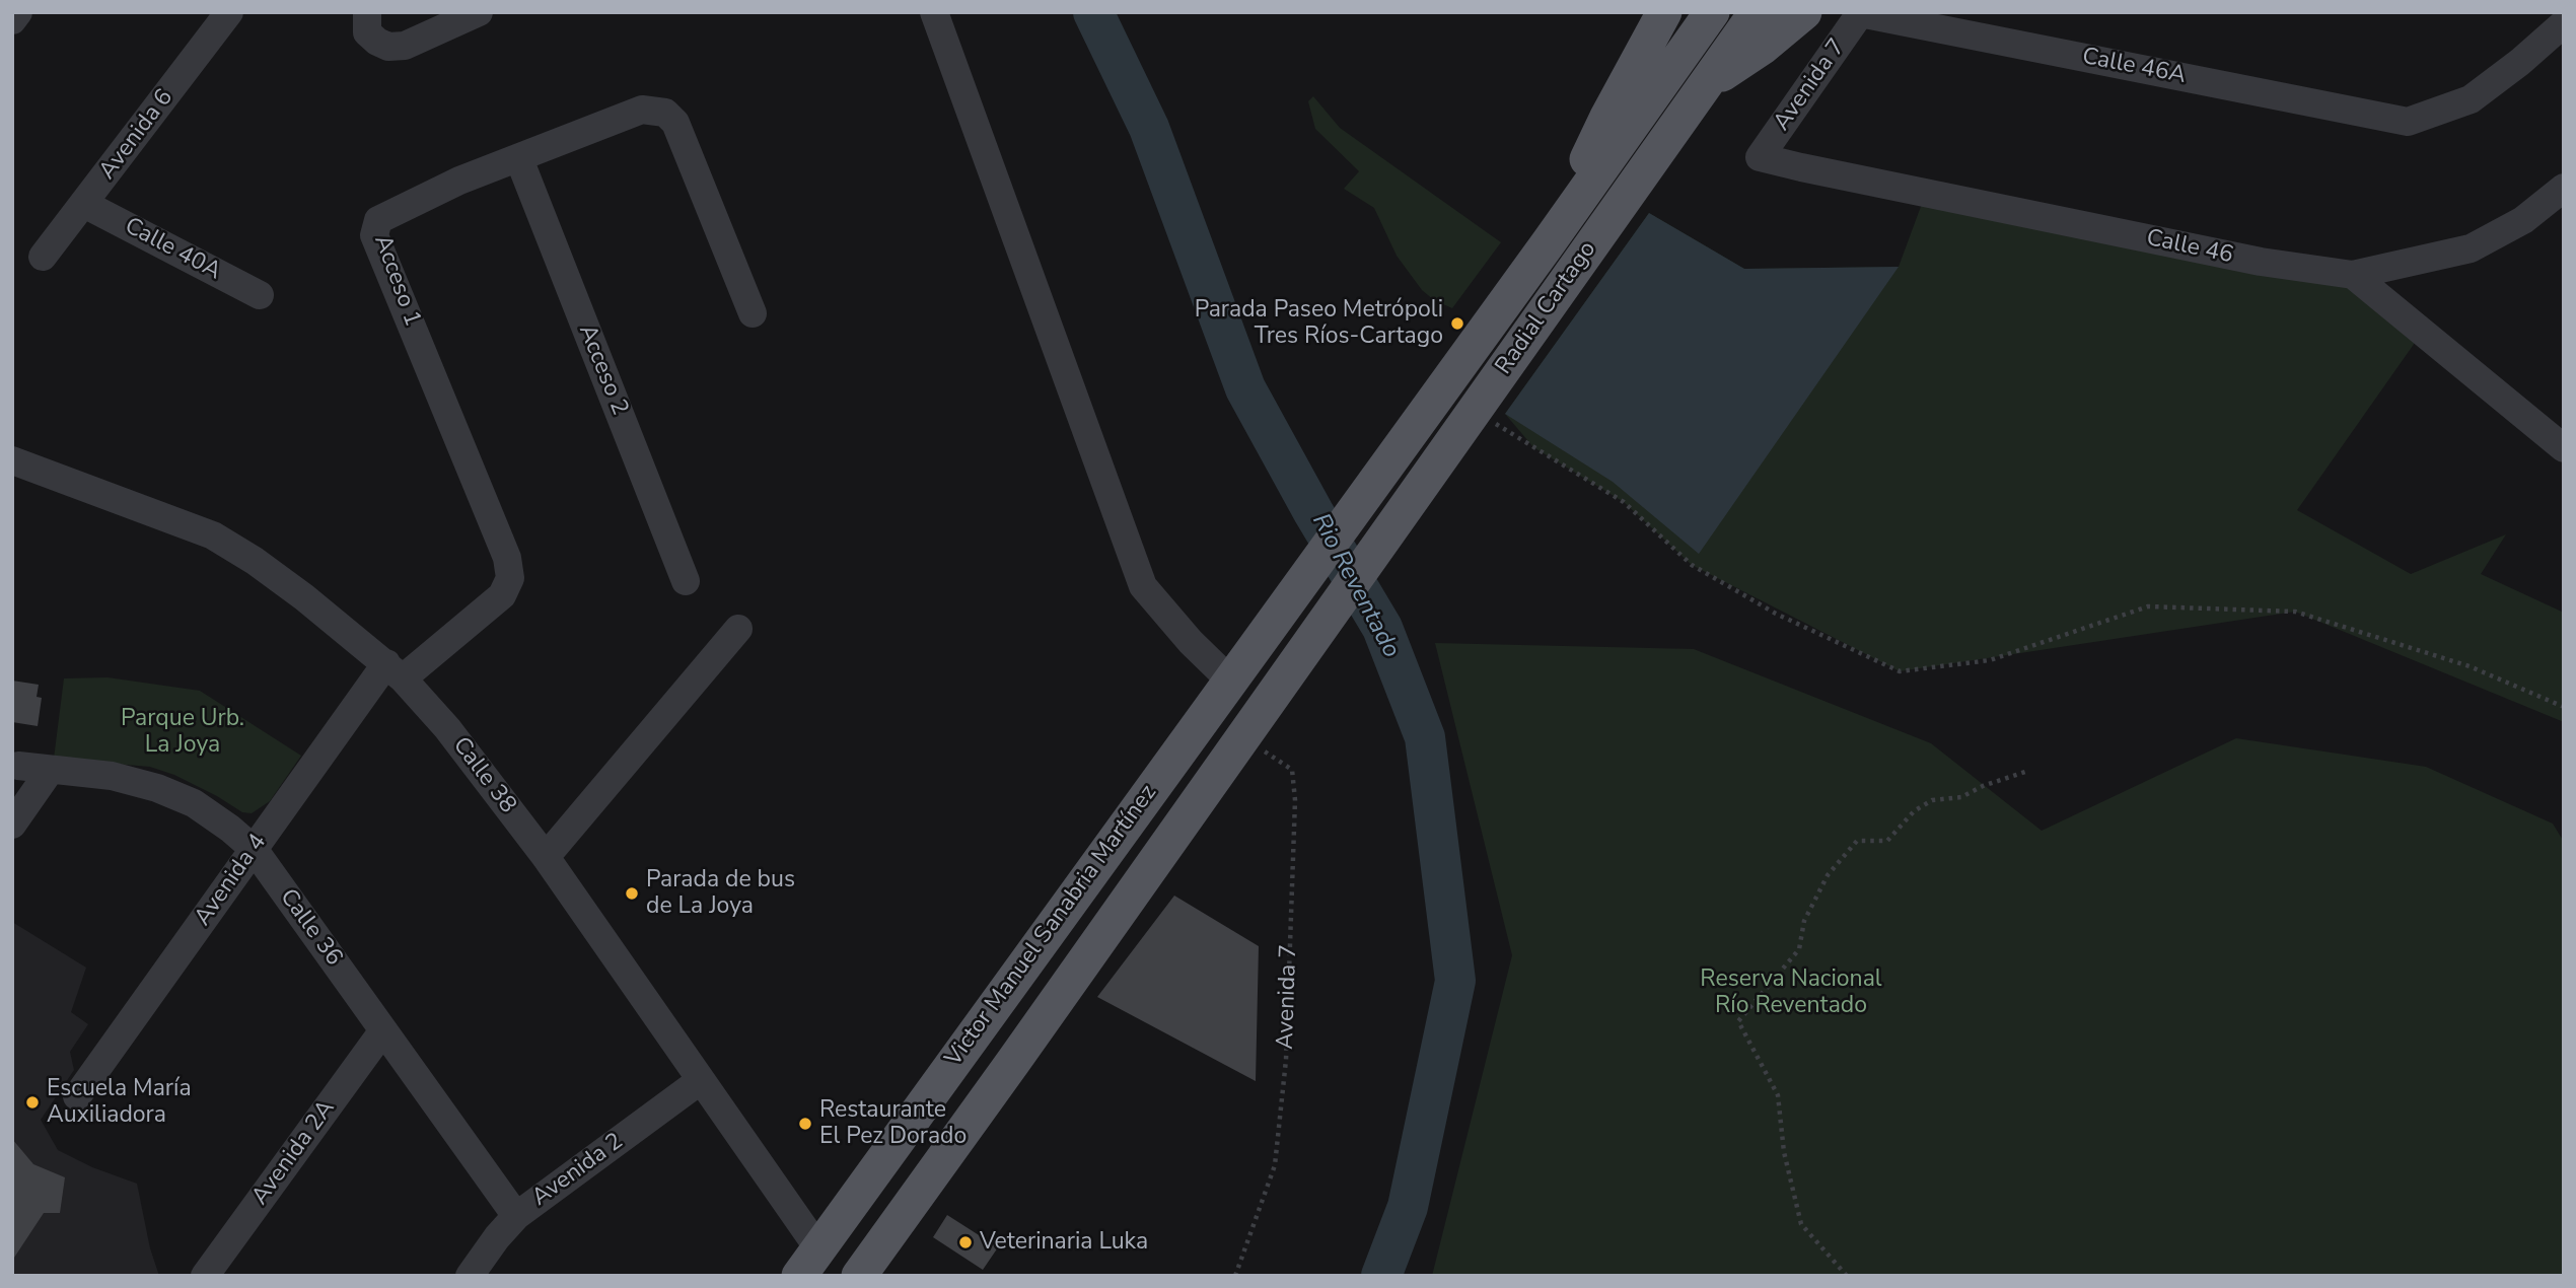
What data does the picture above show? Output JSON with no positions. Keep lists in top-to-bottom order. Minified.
{"streets":{"main road":["Radial Cartago","Victor Manuel Sanabria Martínez"],"street":["Calle 46A","Avenida 7","Avenida 6","Calle 46","Calle 40A","Acceso 1","Acceso 2","Calle 38","Avenida 4","Calle 36","Avenida 2A","Avenida 2"]},"crossings":[["Calle 46A","Avenida 7"],["Avenida 7","Calle 46"],["Avenida 7","Victor Manuel Sanabria Martínez"],["Avenida 6","Calle 40A"],["Acceso 1","Acceso 2"],["Acceso 1","Calle 38"],["Acceso 1","Avenida 4"],["Radial Cartago","Victor Manuel Sanabria Martínez"],["Calle 38","Avenida 4"],["Calle 38","Victor Manuel Sanabria Martínez"],["Calle 38","Avenida 2"],["Avenida 4","Calle 36"],["Calle 36","Avenida 2A"],["Calle 36","Avenida 2"]],"water":["Rio Reventado"],"parks":["Parque Urb. La Joya","Reserva Nacional Río Reventado"],"places":["Parada Paseo Metrópoli Tres Ríos-Cartago","Parada de bus de La Joya","Escuela María Auxiliadora","Restaurante El Pez Dorado","Veterinaria Luka"]}
